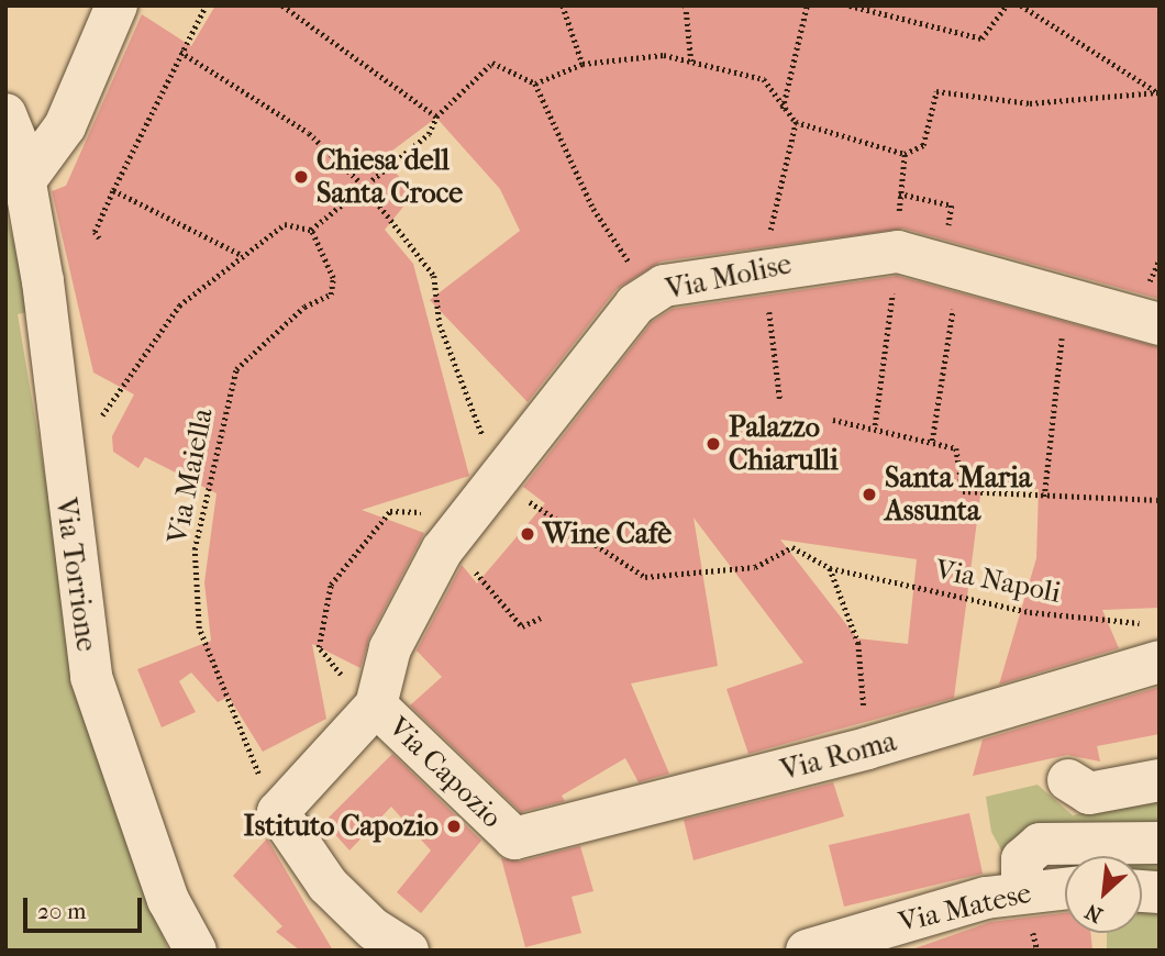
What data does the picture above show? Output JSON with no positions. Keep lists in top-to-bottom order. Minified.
{"streets":{"street":["Via Molise","Via Torrione","Via Roma","Via Capozio","Via Matese"],"path":["Via Maiella","Via Napoli"]},"crossings":[["Via Molise","Via Capozio"],["Via Napoli","Via Roma"],["Via Roma","Via Capozio"]],"places":["Chiesa dell Santa Croce","Palazzo Chiarulli","Santa Maria Assunta","Wine Cafè","Istituto Capozio"],"scale_bar":"20 m","north":"bottom left"}
